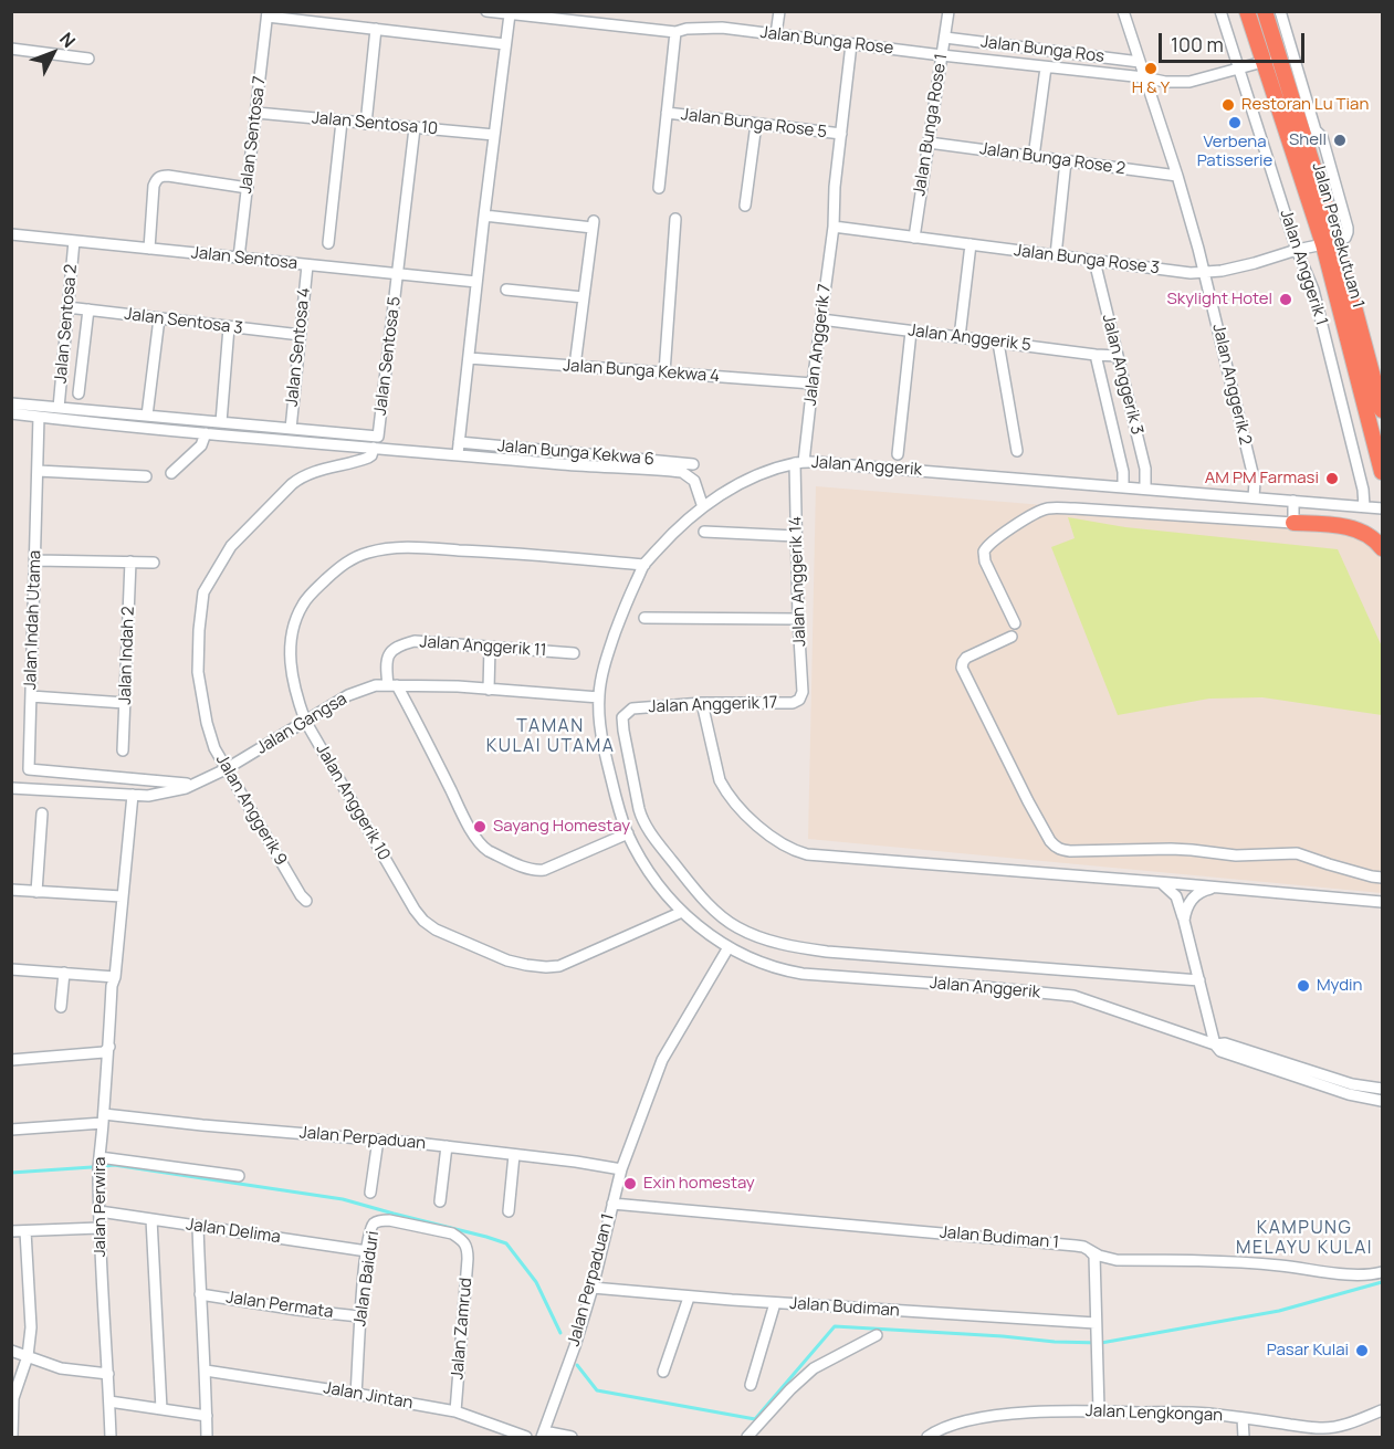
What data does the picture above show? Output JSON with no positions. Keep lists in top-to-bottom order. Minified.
{"streets":{"highway":["Jalan Persekutuan 1"],"street":["Jalan Bunga Rose","Jalan Bunga Ros","Jalan Sentosa 10","Jalan Bunga Rose 5","Jalan Bunga Rose 1","Jalan Sentosa 7","Jalan Bunga Rose 2","Jalan Sentosa","Jalan Bunga Rose 3","Jalan Anggerik 1","Jalan Sentosa 3","Jalan Sentosa 2","Jalan Anggerik 5","Jalan Anggerik 7","Jalan Sentosa 4","Jalan Sentosa 5","Jalan Bunga Kekwa 4","Jalan Anggerik 3","Jalan Anggerik 2","Jalan Bunga Kekwa 6","Jalan Anggerik","Jalan Anggerik 14","Jalan Indah Utama","Jalan Anggerik 11","Jalan Indah 2","Jalan Anggerik 17","Jalan Gangsa","Jalan Anggerik 10","Jalan Anggerik 9","Jalan Perpaduan","Jalan Perwira","Jalan Delima","Jalan Budiman 1","Jalan Baiduri","Jalan Perpaduan 1","Jalan Permata","Jalan Budiman","Jalan Zamrud","Jalan Jintan","Jalan Lengkongan"]},"crossings":[["Jalan Bunga Rose","Jalan Bunga Rose 1"],["Jalan Bunga Rose","Jalan Persekutuan 1"],["Jalan Bunga Rose","Jalan Anggerik 1"],["Jalan Bunga Rose","Jalan Anggerik 7"],["Jalan Bunga Ros","Jalan Bunga Rose 1"],["Jalan Sentosa 10","Jalan Sentosa 7"],["Jalan Sentosa 10","Jalan Sentosa 5"],["Jalan Bunga Rose 5","Jalan Anggerik 7"],["Jalan Bunga Rose 1","Jalan Bunga Rose 2"],["Jalan Bunga Rose 1","Jalan Bunga Rose 3"],["Jalan Sentosa 7","Jalan Sentosa"],["Jalan Persekutuan 1","Jalan Bunga Rose 3"],["Jalan Sentosa","Jalan Sentosa 2"],["Jalan Sentosa","Jalan Sentosa 4"],["Jalan Sentosa","Jalan Sentosa 5"],["Jalan Bunga Rose 3","Jalan Anggerik 1"],["Jalan Bunga Rose 3","Jalan Anggerik 7"],["Jalan Bunga Rose 3","Jalan Anggerik 3"],["Jalan Bunga Rose 3","Jalan Anggerik 2"],["Jalan Anggerik 1","Jalan Anggerik"],["Jalan Sentosa 3","Jalan Sentosa 2"],["Jalan Sentosa 3","Jalan Sentosa 4"],["Jalan Anggerik 5","Jalan Anggerik 7"],["Jalan Anggerik 5","Jalan Anggerik 3"],["Jalan Anggerik 7","Jalan Bunga Kekwa 4"],["Jalan Anggerik 7","Jalan Anggerik"],["Jalan Anggerik 7","Jalan Anggerik 14"],["Jalan Sentosa 5","Jalan Anggerik 9"],["Jalan Anggerik 3","Jalan Anggerik"],["Jalan Anggerik 2","Jalan Anggerik"],["Jalan Anggerik","Jalan Anggerik 14"],["Jalan Anggerik","Jalan Anggerik 11"],["Jalan Anggerik","Jalan Gangsa"],["Jalan Anggerik","Jalan Anggerik 10"],["Jalan Anggerik","Jalan Perpaduan 1"],["Jalan Anggerik 14","Jalan Anggerik 17"],["Jalan Indah Utama","Jalan Gangsa"],["Jalan Anggerik 11","Jalan Gangsa"],["Jalan Gangsa","Jalan Anggerik 10"],["Jalan Gangsa","Jalan Anggerik 9"],["Jalan Gangsa","Jalan Perwira"],["Jalan Perpaduan","Jalan Perwira"],["Jalan Perpaduan","Jalan Perpaduan 1"],["Jalan Perwira","Jalan Delima"],["Jalan Delima","Jalan Baiduri"],["Jalan Budiman 1","Jalan Perpaduan 1"],["Jalan Baiduri","Jalan Permata"],["Jalan Baiduri","Jalan Zamrud"],["Jalan Baiduri","Jalan Jintan"],["Jalan Perpaduan 1","Jalan Budiman"],["Jalan Zamrud","Jalan Jintan"]],"districts":["TAMAN KULAI UTAMA","KAMPUNG MELAYU KULAI"],"places":["H & Y","Restoran Lu Tian","Verbena Patisserie","Shell","Skylight Hotel","AM PM Farmasi","Sayang Homestay","Mydin","Exin homestay","Pasar Kulai"],"scale_bar":"100 m","north":"top right"}
